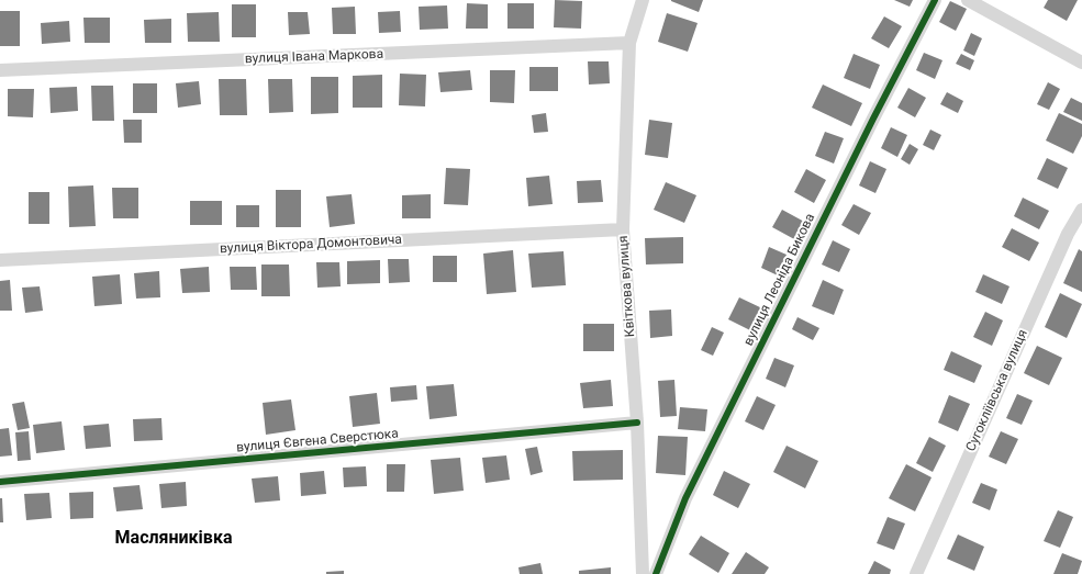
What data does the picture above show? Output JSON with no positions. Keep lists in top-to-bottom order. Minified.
{"streets":{"street":["вулиця Івана Маркова","вулиця Віктора Домонтовича","вулиця Леоніда Бикова","Квіткова вулиця","Сугокліївська вулиця","вулиця Євгена Сверстюка"]},"crossings":[["вулиця Івана Маркова","Квіткова вулиця"],["вулиця Віктора Домонтовича","Квіткова вулиця"],["Квіткова вулиця","вулиця Євгена Сверстюка"]],"districts":["Масляниківка"]}
